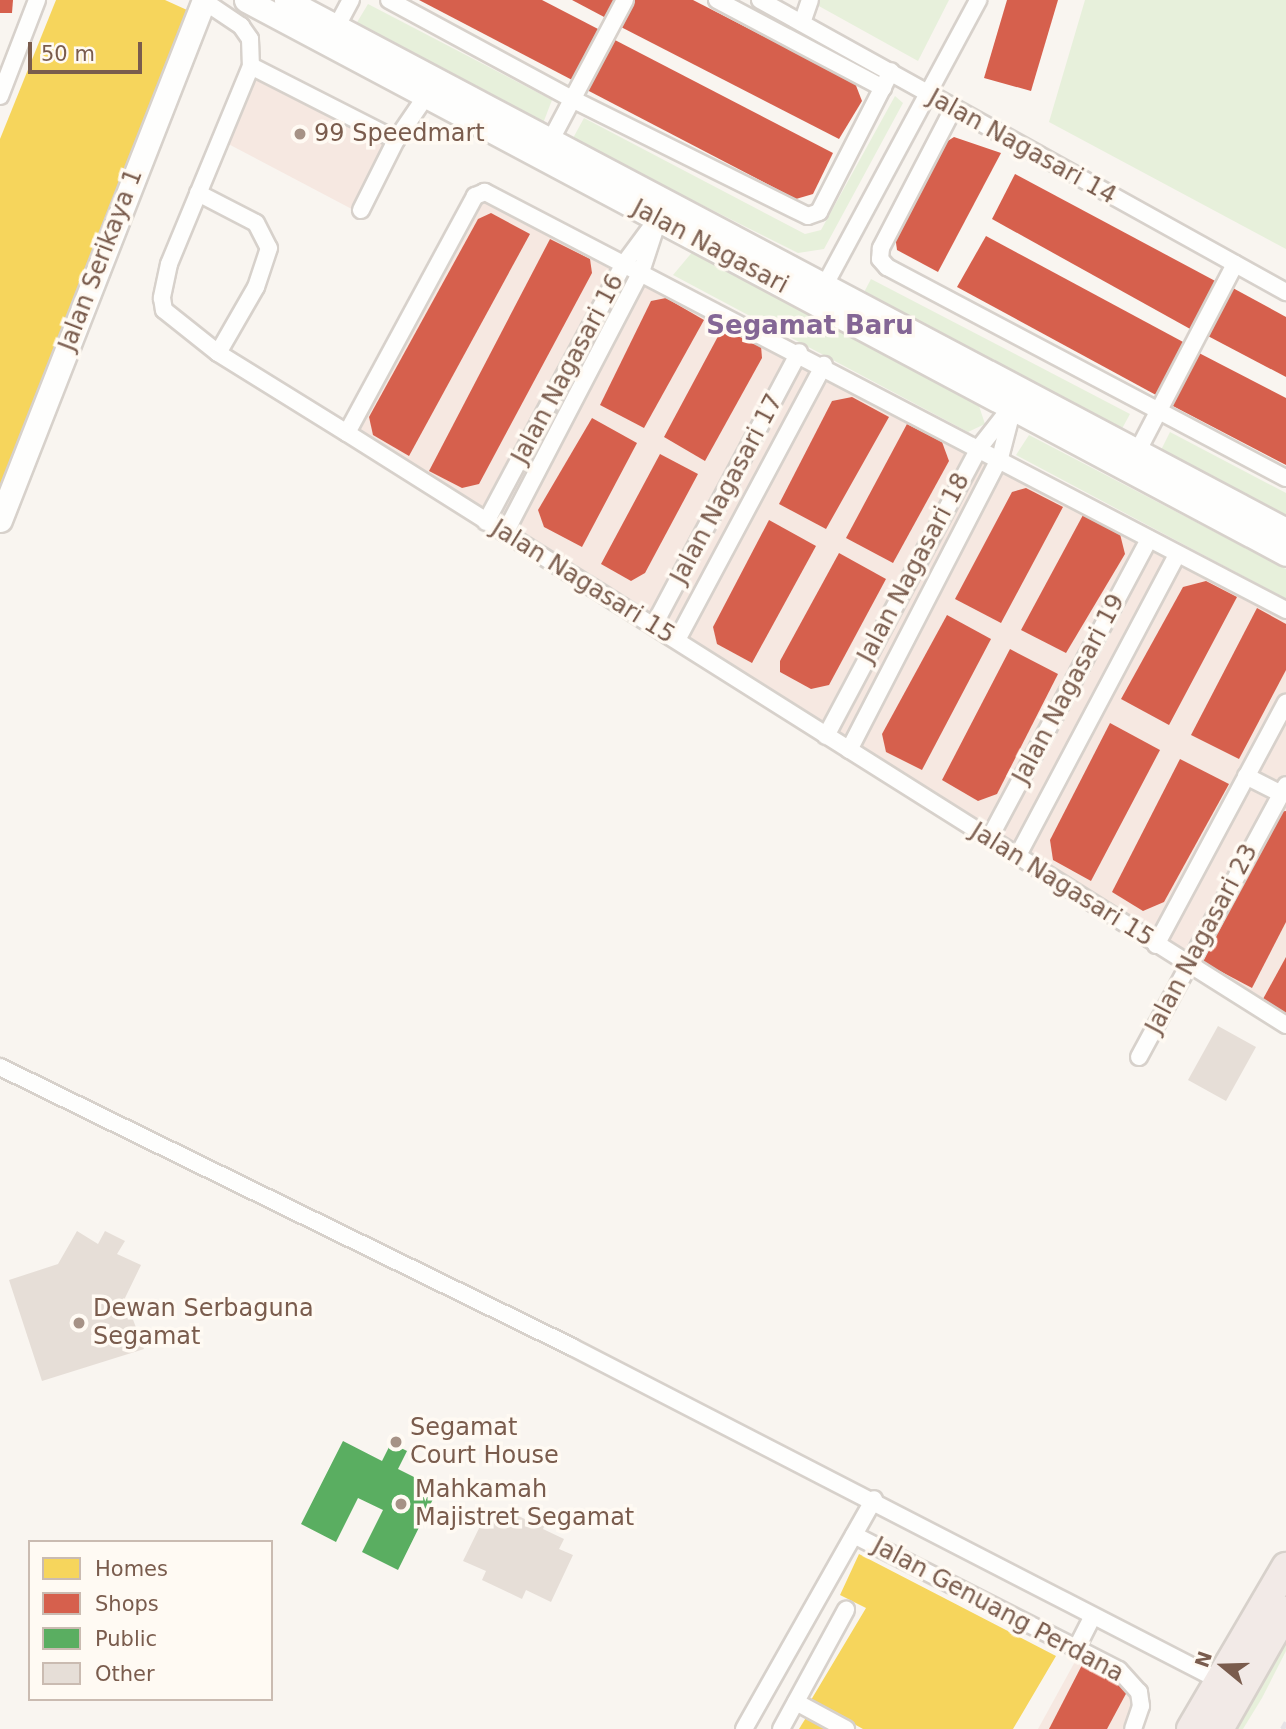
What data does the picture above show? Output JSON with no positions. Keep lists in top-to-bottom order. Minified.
{"streets":{"street":["Jalan Nagasari 14","Jalan Nagasari","Jalan Serikaya 1","Jalan Nagasari 16","Jalan Nagasari 17","Jalan Nagasari 18","Jalan Nagasari 15","Jalan Nagasari 19","Jalan Nagasari 23","Jalan Genuang Perdana"]},"crossings":[["Jalan Nagasari","Jalan Nagasari 16"],["Jalan Nagasari","Jalan Nagasari 18"],["Jalan Nagasari 16","Jalan Nagasari 15"],["Jalan Nagasari 17","Jalan Nagasari 15"],["Jalan Nagasari 18","Jalan Nagasari 15"],["Jalan Nagasari 15","Jalan Nagasari 19"],["Jalan Nagasari 15","Jalan Nagasari 23"]],"districts":["Segamat Baru"],"places":["99 Speedmart","Dewan Serbaguna Segamat","Segamat Court House","Mahkamah Majistret Segamat"],"legend":["Homes","Shops","Public","Other"],"scale_bar":"50 m","north":"left"}
